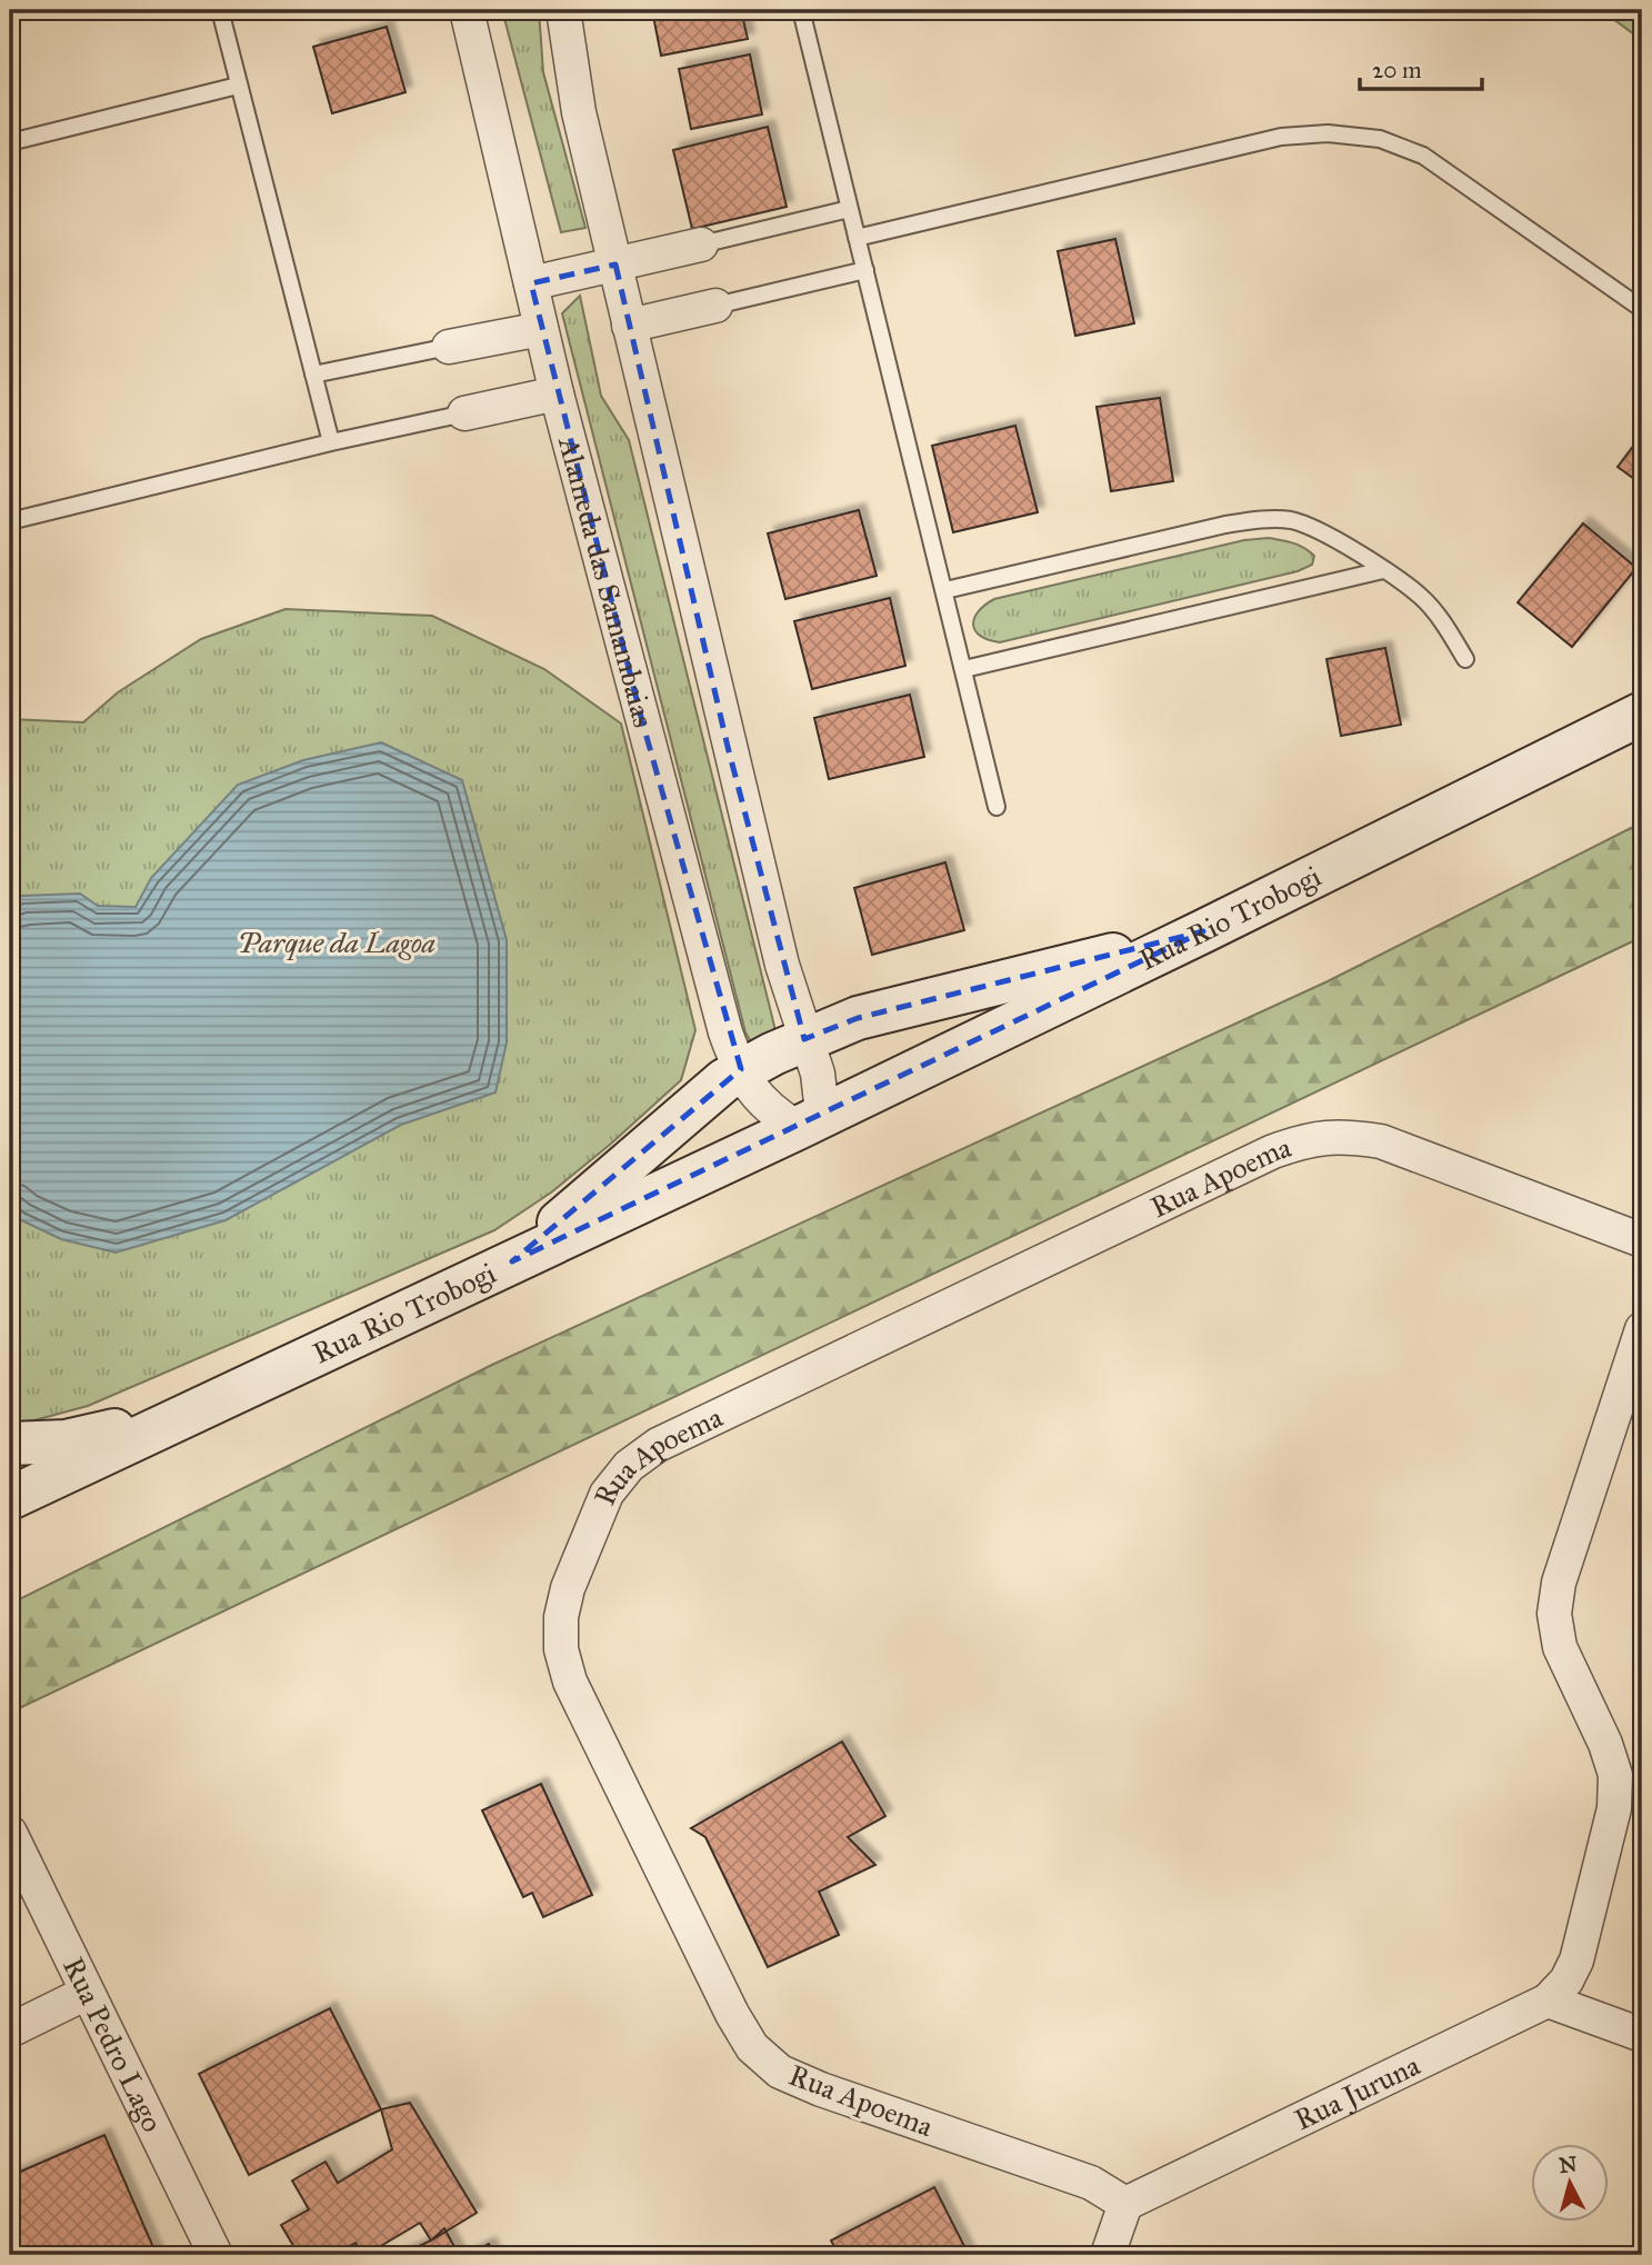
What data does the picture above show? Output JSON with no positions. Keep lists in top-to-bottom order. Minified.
{"streets":{"main road":["Rua Rio Trobogi"],"street":["Alameda das Samambaias","Rua Apoema","Rua Pedro Lago","Rua Juruna"]},"crossings":[["Alameda das Samambaias","Rua Rio Trobogi"],["Rua Apoema","Rua Juruna"]],"parks":["Parque da Lagoa"],"scale_bar":"20 m","north":"top"}
